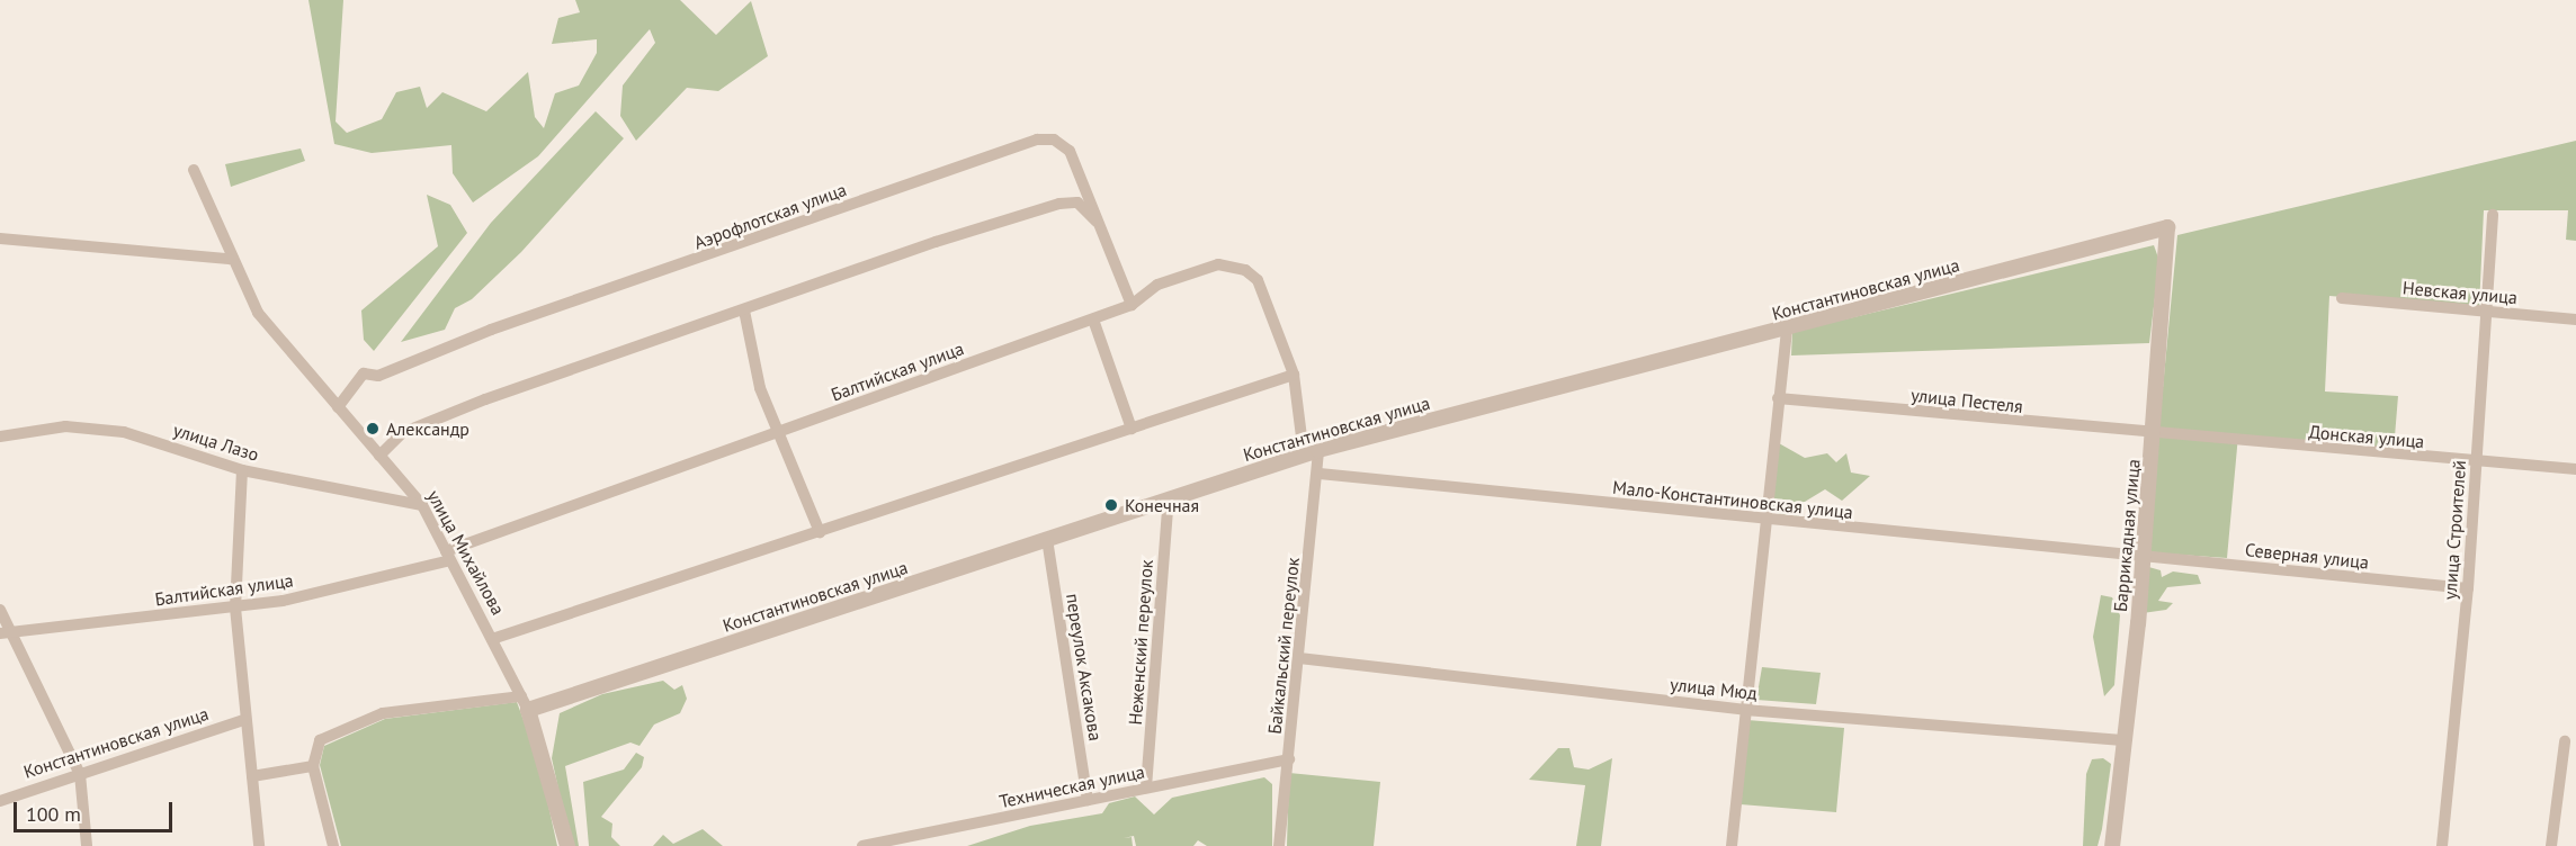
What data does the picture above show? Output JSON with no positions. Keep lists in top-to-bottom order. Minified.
{"streets":{"street":["Аэрофлотская улица","Константиновская улица","Невская улица","Балтийская улица","улица Пестеля","Донская улица","улица Лазо","Мало-Константиновская улица","улица Строителей","Баррикадная улица","улица Михайлова","Северная улица","Неженский переулок","Байкальский переулок","переулок Аксакова","улица Мюд","Техническая улица"]},"crossings":[["Аэрофлотская улица","Балтийская улица"],["Аэрофлотская улица","улица Михайлова"],["Константиновская улица","Балтийская улица"],["Константиновская улица","Баррикадная улица"],["Константиновская улица","улица Михайлова"],["Константиновская улица","Неженский переулок"],["Константиновская улица","Байкальский переулок"],["Константиновская улица","переулок Аксакова"],["Невская улица","улица Строителей"],["Балтийская улица","улица Михайлова"],["Балтийская улица","Байкальский переулок"],["улица Пестеля","Донская улица"],["улица Пестеля","Баррикадная улица"],["Донская улица","улица Строителей"],["Донская улица","Баррикадная улица"],["улица Лазо","улица Михайлова"],["Мало-Константиновская улица","Баррикадная улица"],["Мало-Константиновская улица","Северная улица"],["Мало-Константиновская улица","Байкальский переулок"],["улица Строителей","Северная улица"],["Баррикадная улица","Северная улица"],["Баррикадная улица","улица Мюд"],["Неженский переулок","Техническая улица"],["Байкальский переулок","улица Мюд"],["Байкальский переулок","Техническая улица"],["переулок Аксакова","Техническая улица"]],"places":["Александр","Конечная"],"scale_bar":"100 m"}
